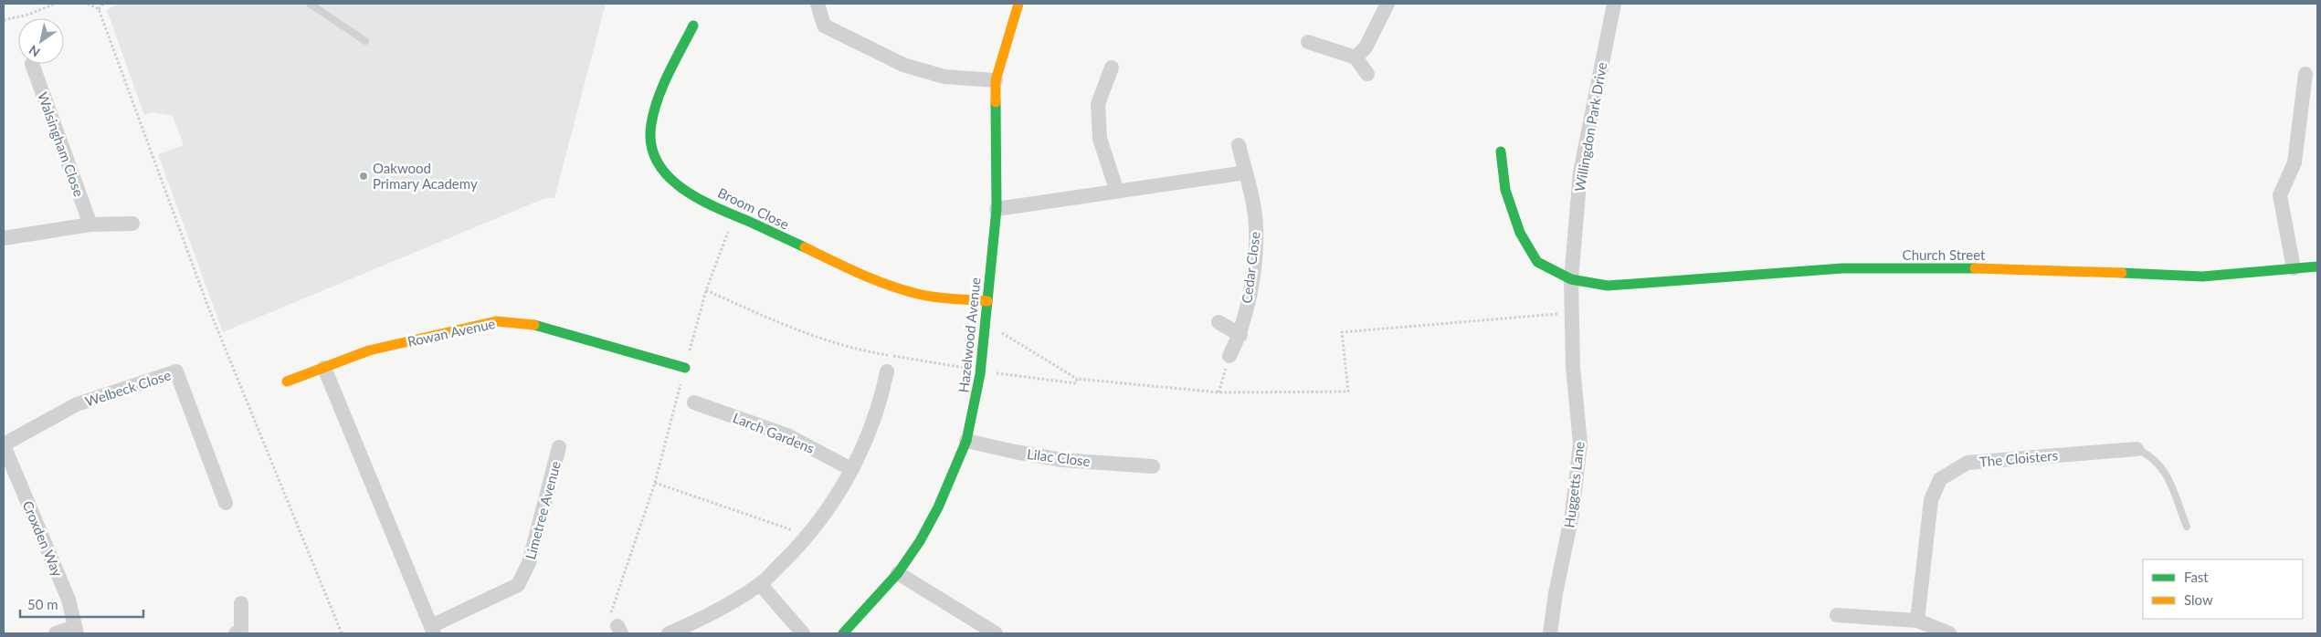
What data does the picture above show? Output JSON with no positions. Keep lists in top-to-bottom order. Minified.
{"streets":{"street":["Willingdon Park Drive","Walsingham Close","Broom Close","Church Street","Cedar Close","Rowan Avenue","Hazelwood Avenue","Welbeck Close","Larch Gardens","Lilac Close","The Cloisters","Huggetts Lane","Limetree Avenue","Croxden Way"]},"crossings":[["Willingdon Park Drive","Church Street"],["Willingdon Park Drive","Huggetts Lane"],["Broom Close","Hazelwood Avenue"],["Church Street","Huggetts Lane"],["Hazelwood Avenue","Lilac Close"],["Welbeck Close","Croxden Way"]],"places":["Oakwood Primary Academy"],"legend":["Fast","Slow"],"scale_bar":"50 m","north":"bottom left"}
